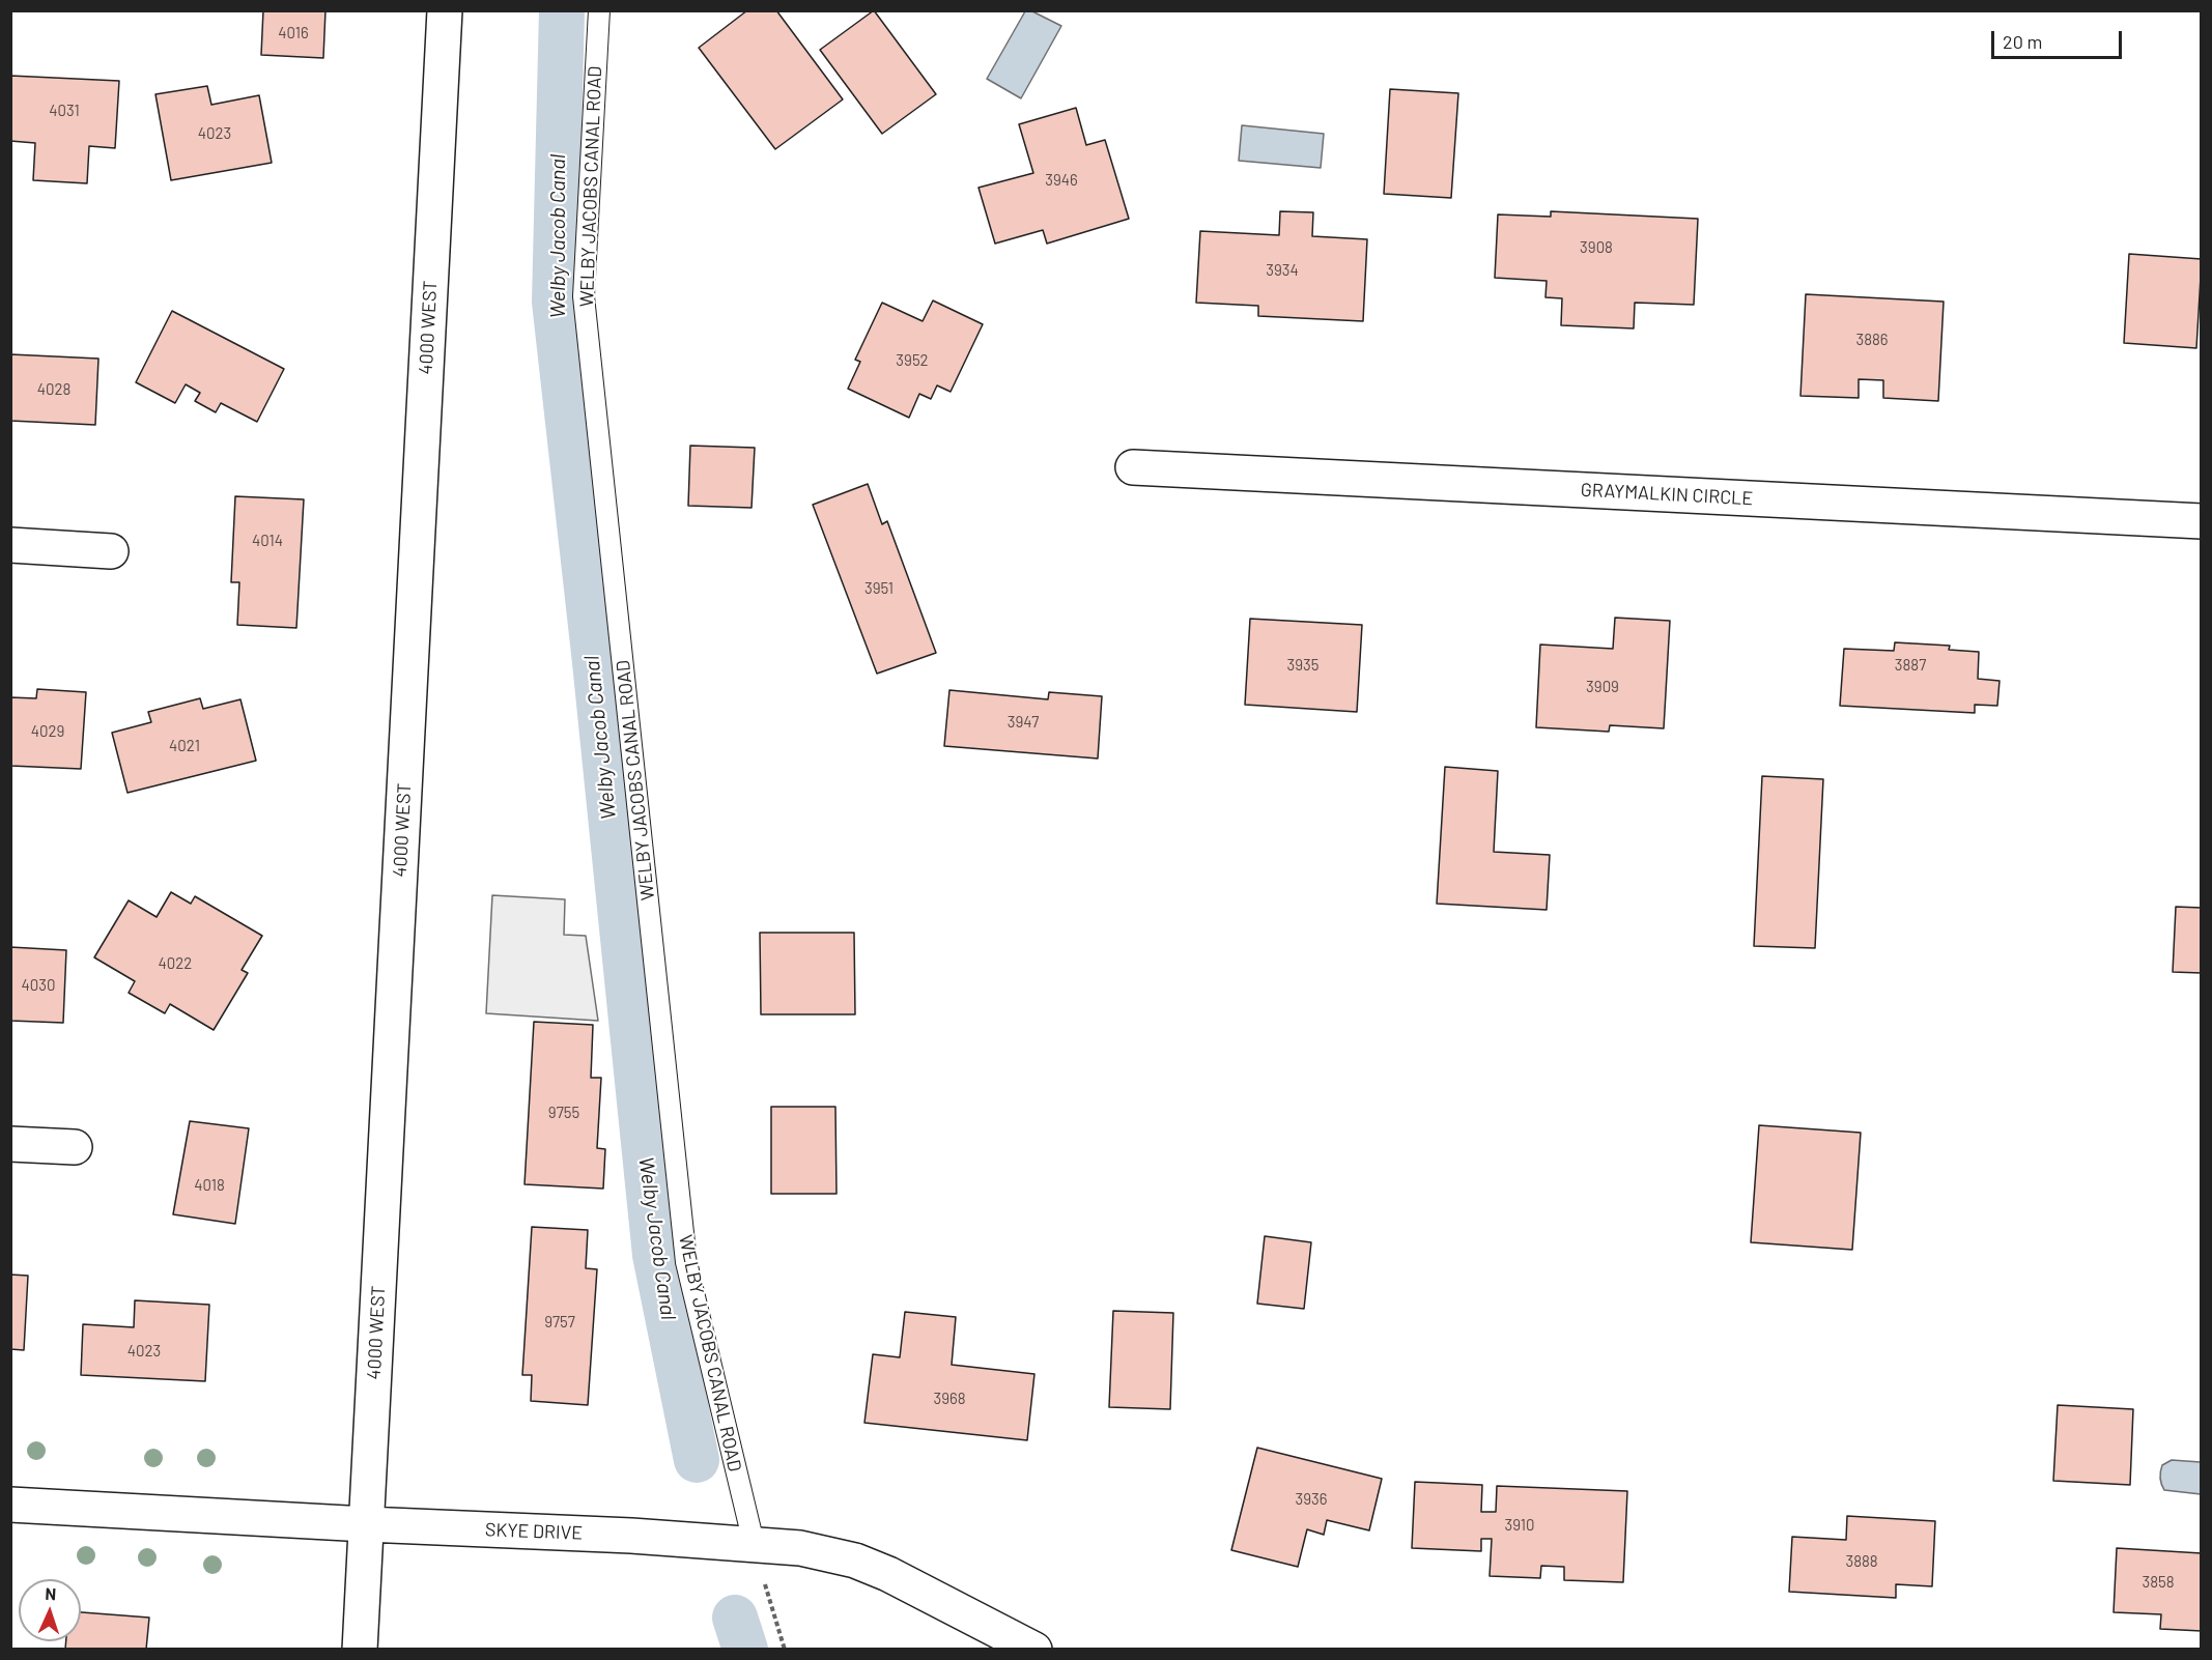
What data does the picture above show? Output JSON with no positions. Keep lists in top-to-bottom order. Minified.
{"streets":{"main road":["4000 WEST","GRAYMALKIN CIRCLE","SKYE DRIVE"],"lane":["WELBY JACOBS CANAL ROAD"]},"crossings":[["WELBY JACOBS CANAL ROAD","SKYE DRIVE"],["4000 WEST","SKYE DRIVE"]],"water":["Welby Jacob Canal"],"house_numbers":["4016","4031","4023","3946","3908","3934","3886","3952","4028","4014","3951","3935","3887","3909","3947","4029","4021","4022","4030","9755","4018","9757","4023","3968","3936","3910","3888","3858"],"scale_bar":"20 m","north":"top"}
